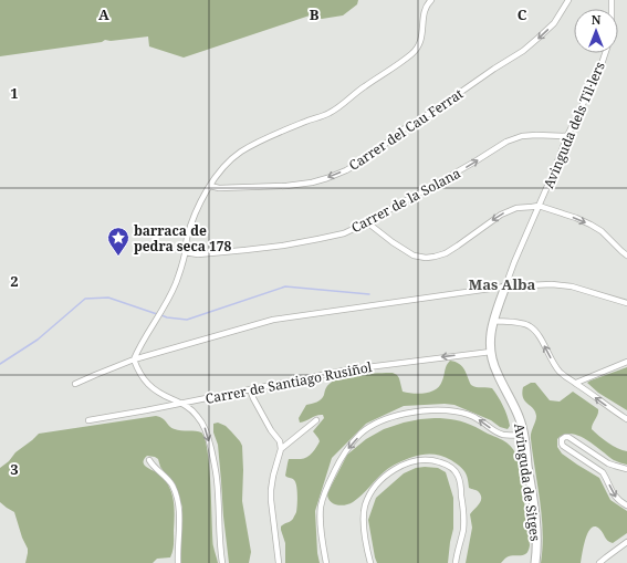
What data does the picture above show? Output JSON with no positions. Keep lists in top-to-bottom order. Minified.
{"streets":{"street":["Avinguda dels Til·lers","Carrer del Cau Ferrat","Carrer de la Solana","Carrer de Santiago Rusiñol","Avinguda de Sitges"]},"crossings":[["Avinguda dels Til·lers","Carrer de la Solana"],["Avinguda dels Til·lers","Avinguda de Sitges"],["Carrer de Santiago Rusiñol","Avinguda de Sitges"]],"one_way":["Carrer del Cau Ferrat","Carrer de la Solana","Carrer de Santiago Rusiñol"],"districts":["Mas Alba"],"places":{"place":["barraca de pedra seca 178"]},"north":"top","grid":{"columns":["A","B","C"],"rows":["1","2","3"]}}
